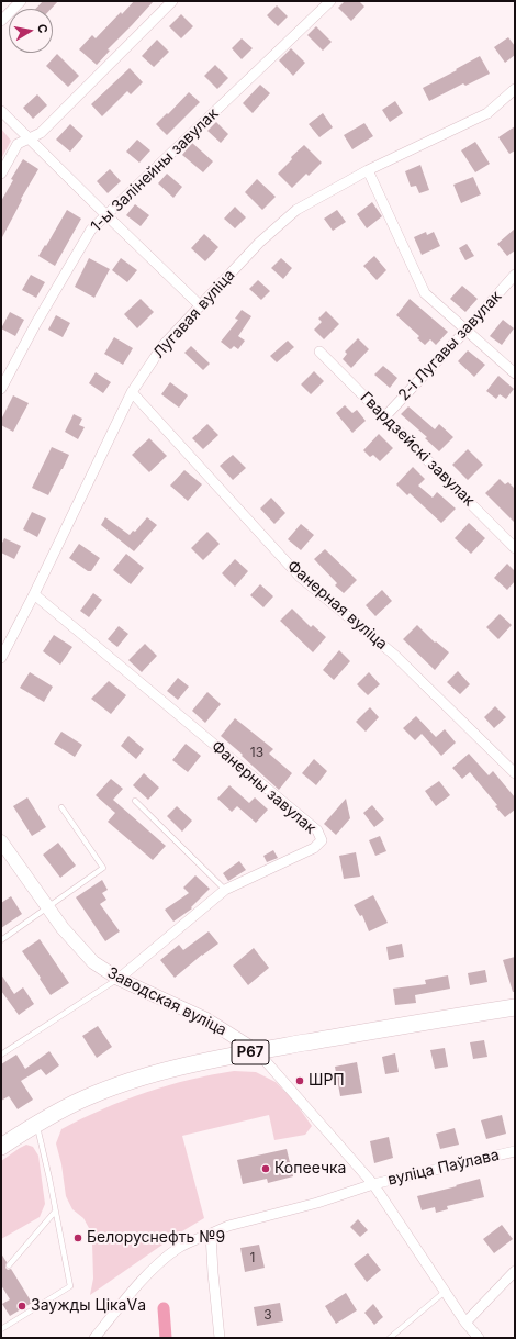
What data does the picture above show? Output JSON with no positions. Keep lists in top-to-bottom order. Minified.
{"streets":{"main road":["Заводская вуліца","Р67"],"street":["1-ы Залінейны завулак","Лугавая вуліца","2-і Лугавы завулак","Гвардзейскі завулак","Фанерная вуліца","Фанерны завулак","вуліца Паўлава"]},"crossings":[["Лугавая вуліца","Фанерная вуліца"],["Лугавая вуліца","Фанерны завулак"],["2-і Лугавы завулак","Гвардзейскі завулак"],["Фанерны завулак","Заводская вуліца"]],"places":["ШРП","Копеечка","Белоруснефть №9","Заужды ЦікаVа"],"house_numbers":["13","1","3"],"north":"right"}
